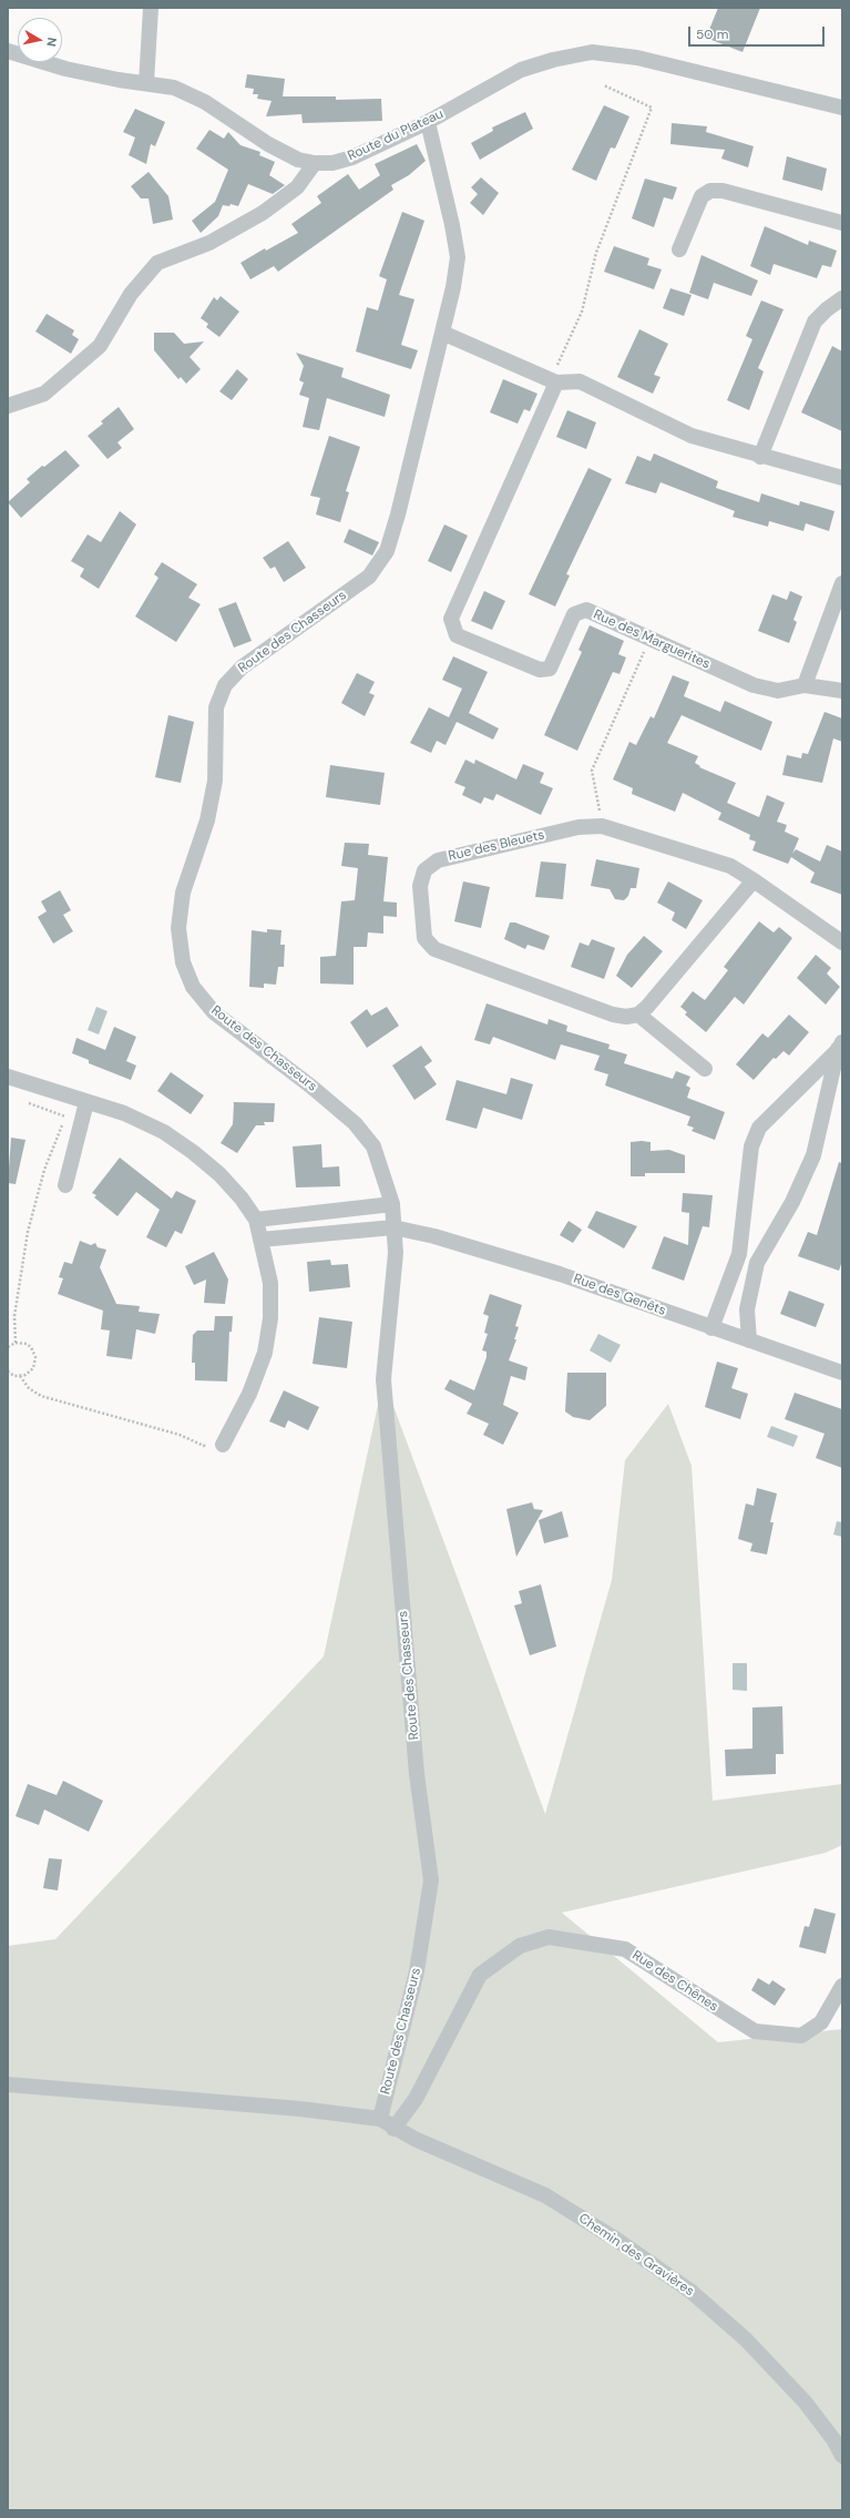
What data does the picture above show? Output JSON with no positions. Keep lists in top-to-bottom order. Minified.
{"streets":{"street":["Route du Plateau","Route des Chasseurs","Rue des Marguerites","Rue des Bleuets","Rue des Genêts","Rue des Chênes","Chemin des Gravières"]},"crossings":[["Route du Plateau","Route des Chasseurs"],["Route des Chasseurs","Rue des Genêts"],["Route des Chasseurs","Chemin des Gravières"],["Rue des Chênes","Chemin des Gravières"]],"scale_bar":"50 m","north":"right"}
